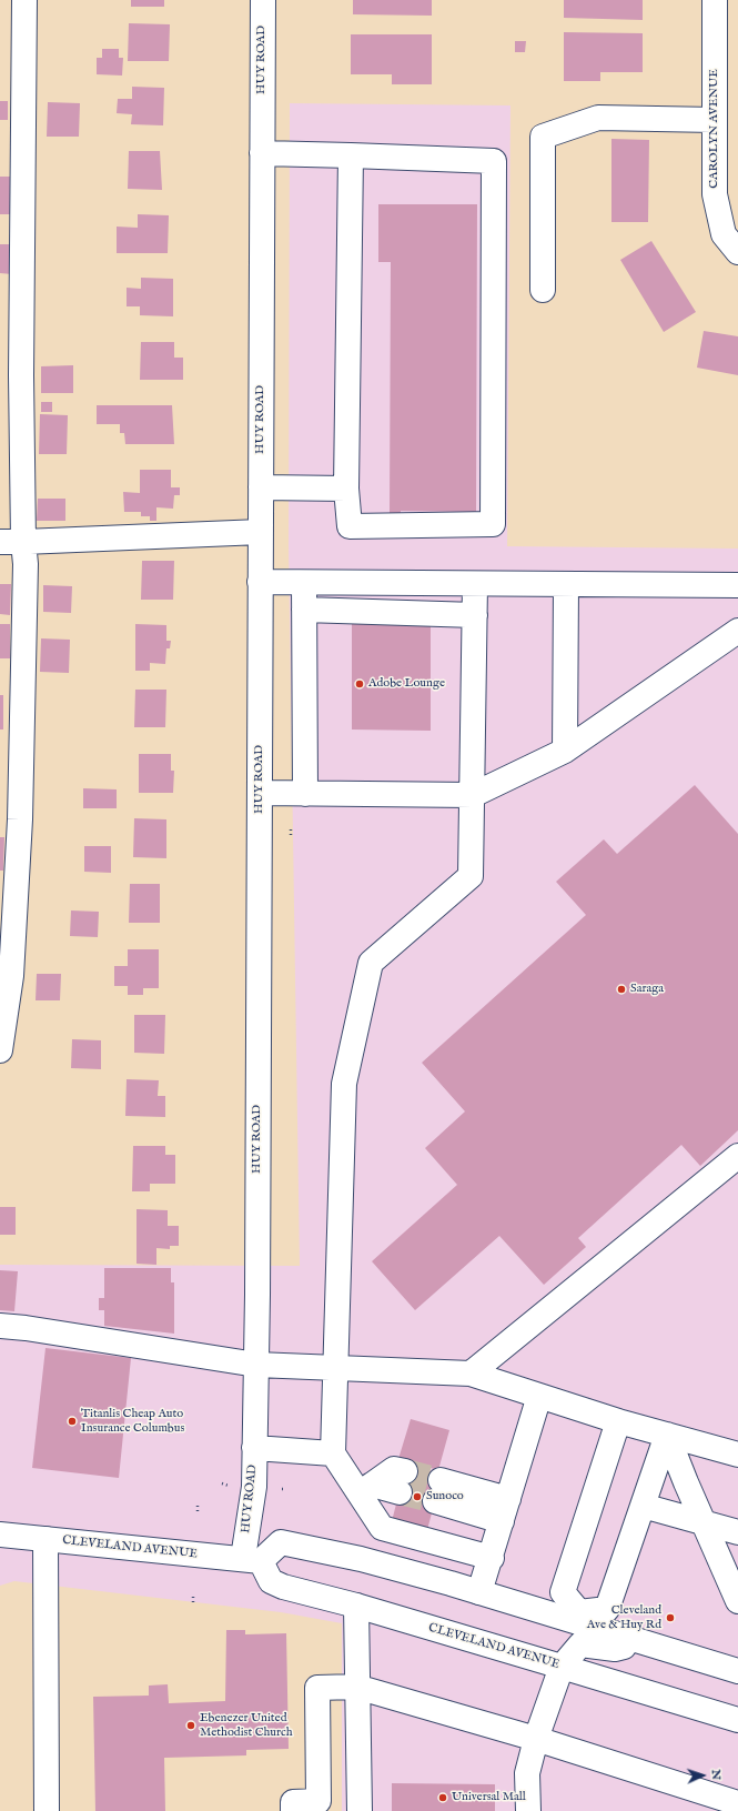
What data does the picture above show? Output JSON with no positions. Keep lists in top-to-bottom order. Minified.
{"streets":{"street":["HUY ROAD","CAROLYN AVENUE","CLEVELAND AVENUE"]},"crossings":[["HUY ROAD","CLEVELAND AVENUE"]],"places":["Adobe Lounge","Saraga","Titanlis Cheap Auto Insurance Columbus","Sunoco","Cleveland Ave & Huy Rd","Ebenezer United Methodist Church","Universal Mall"],"north":"right"}
